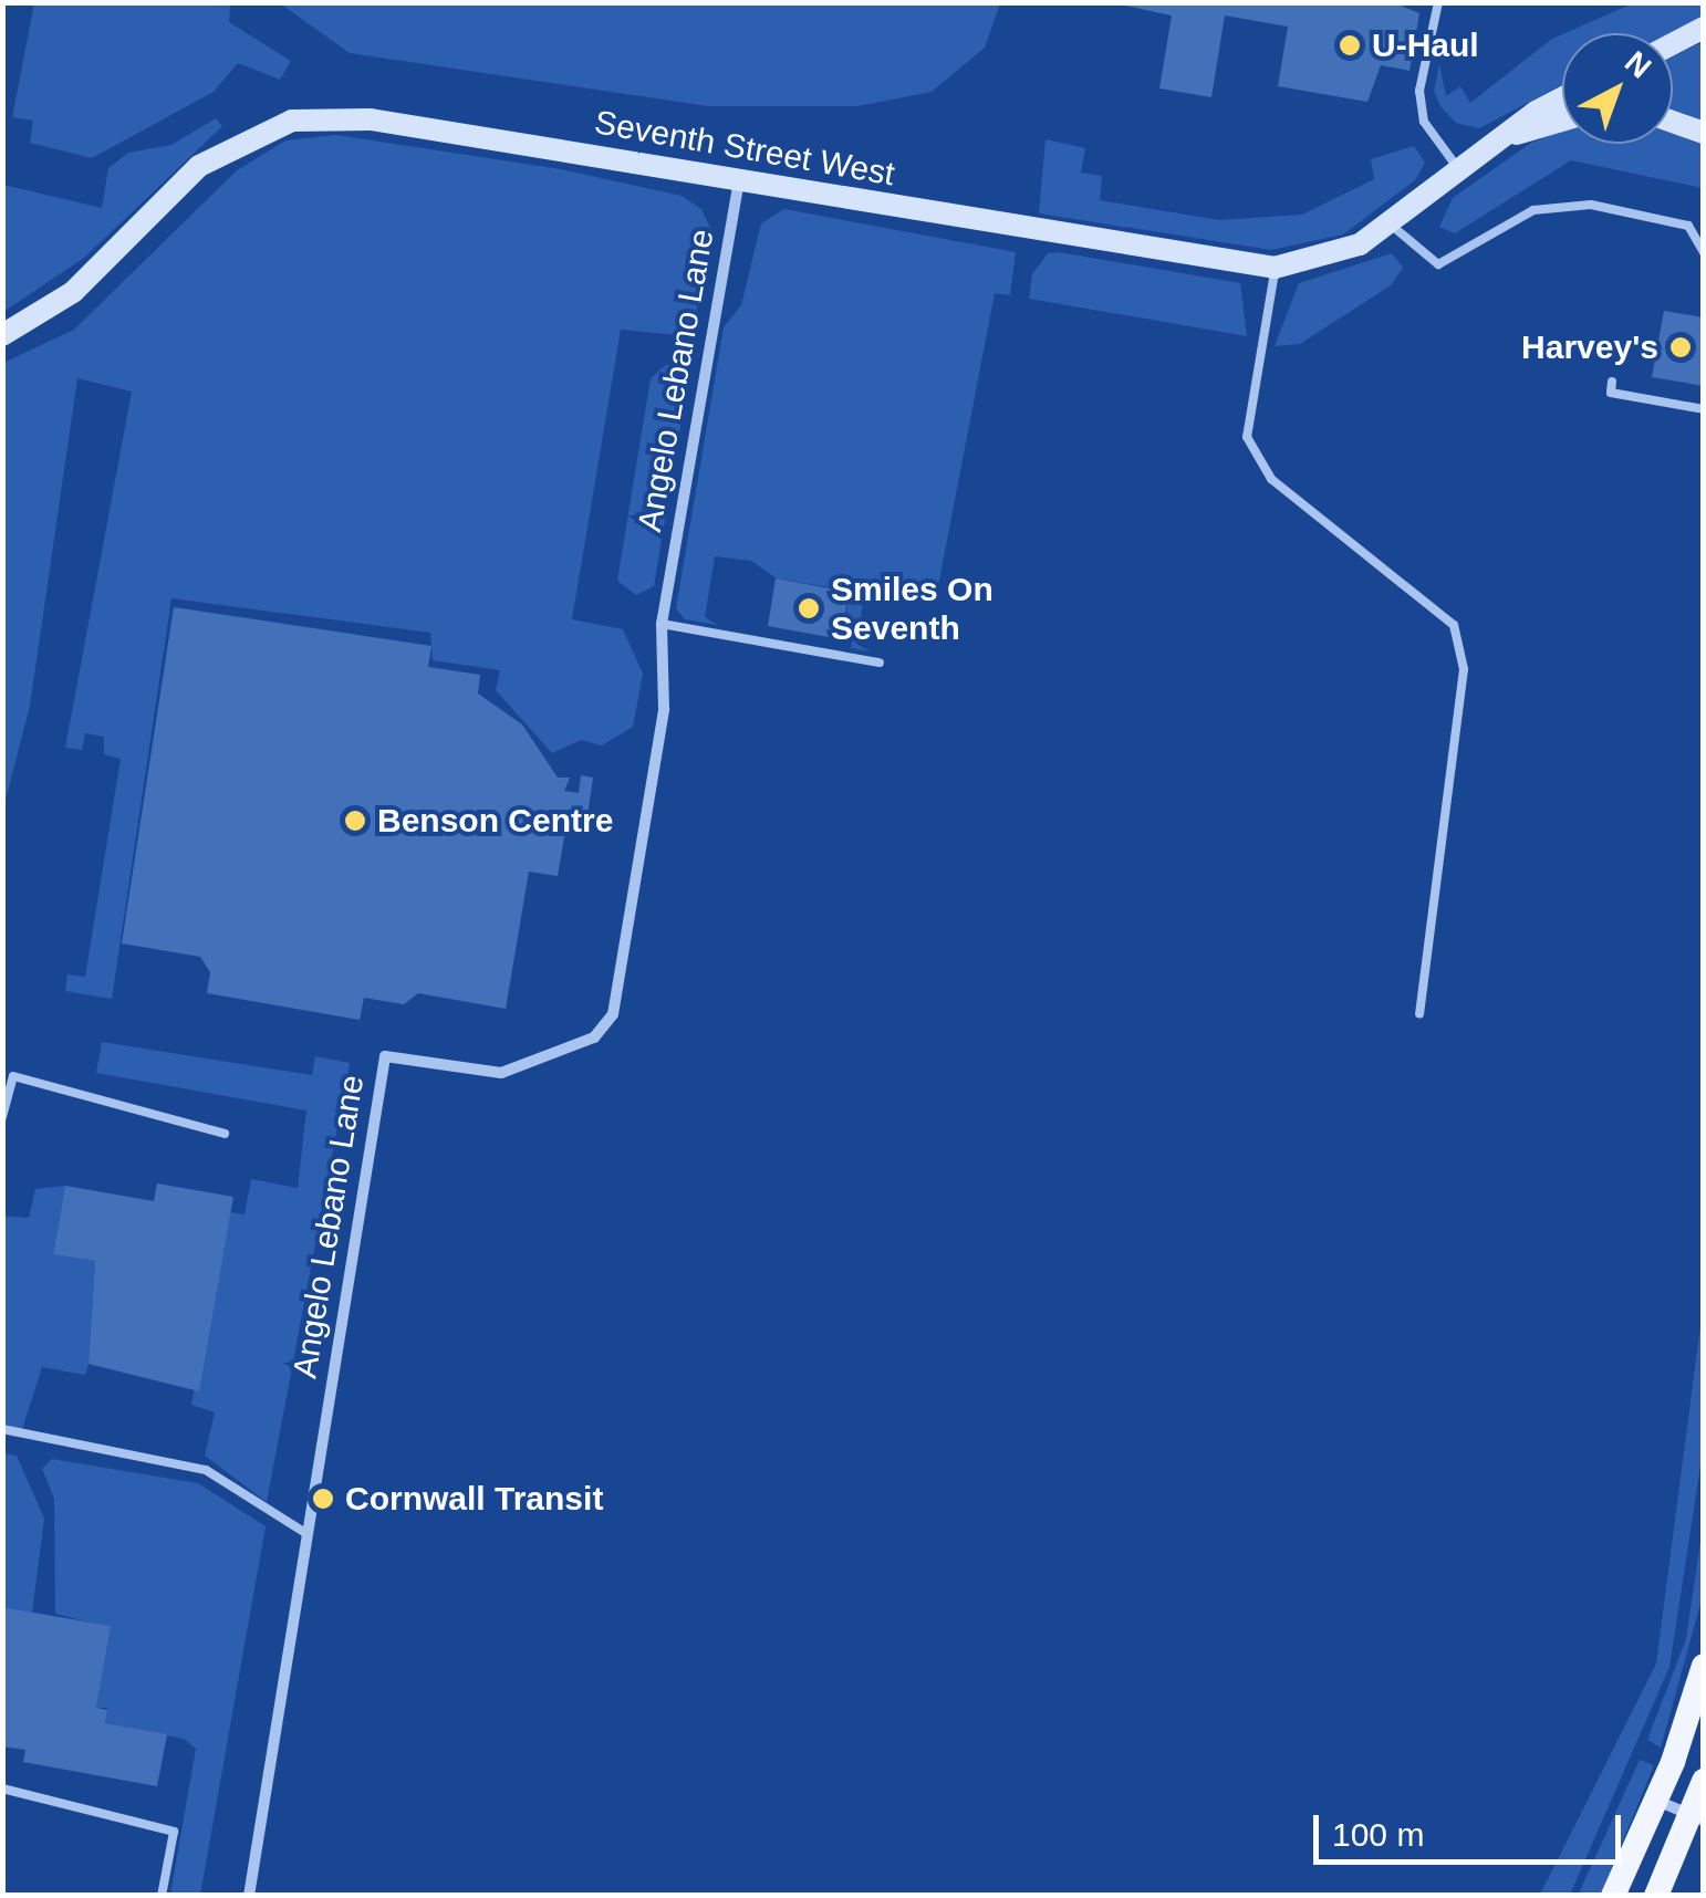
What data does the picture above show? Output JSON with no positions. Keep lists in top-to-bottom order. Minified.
{"streets":{"street":["Seventh Street West","Angelo Lebano Lane"]},"crossings":[["Seventh Street West","Angelo Lebano Lane"]],"places":["U-Haul","Harvey's","Smiles On Seventh","Benson Centre","Cornwall Transit"],"scale_bar":"100 m","north":"top right"}
